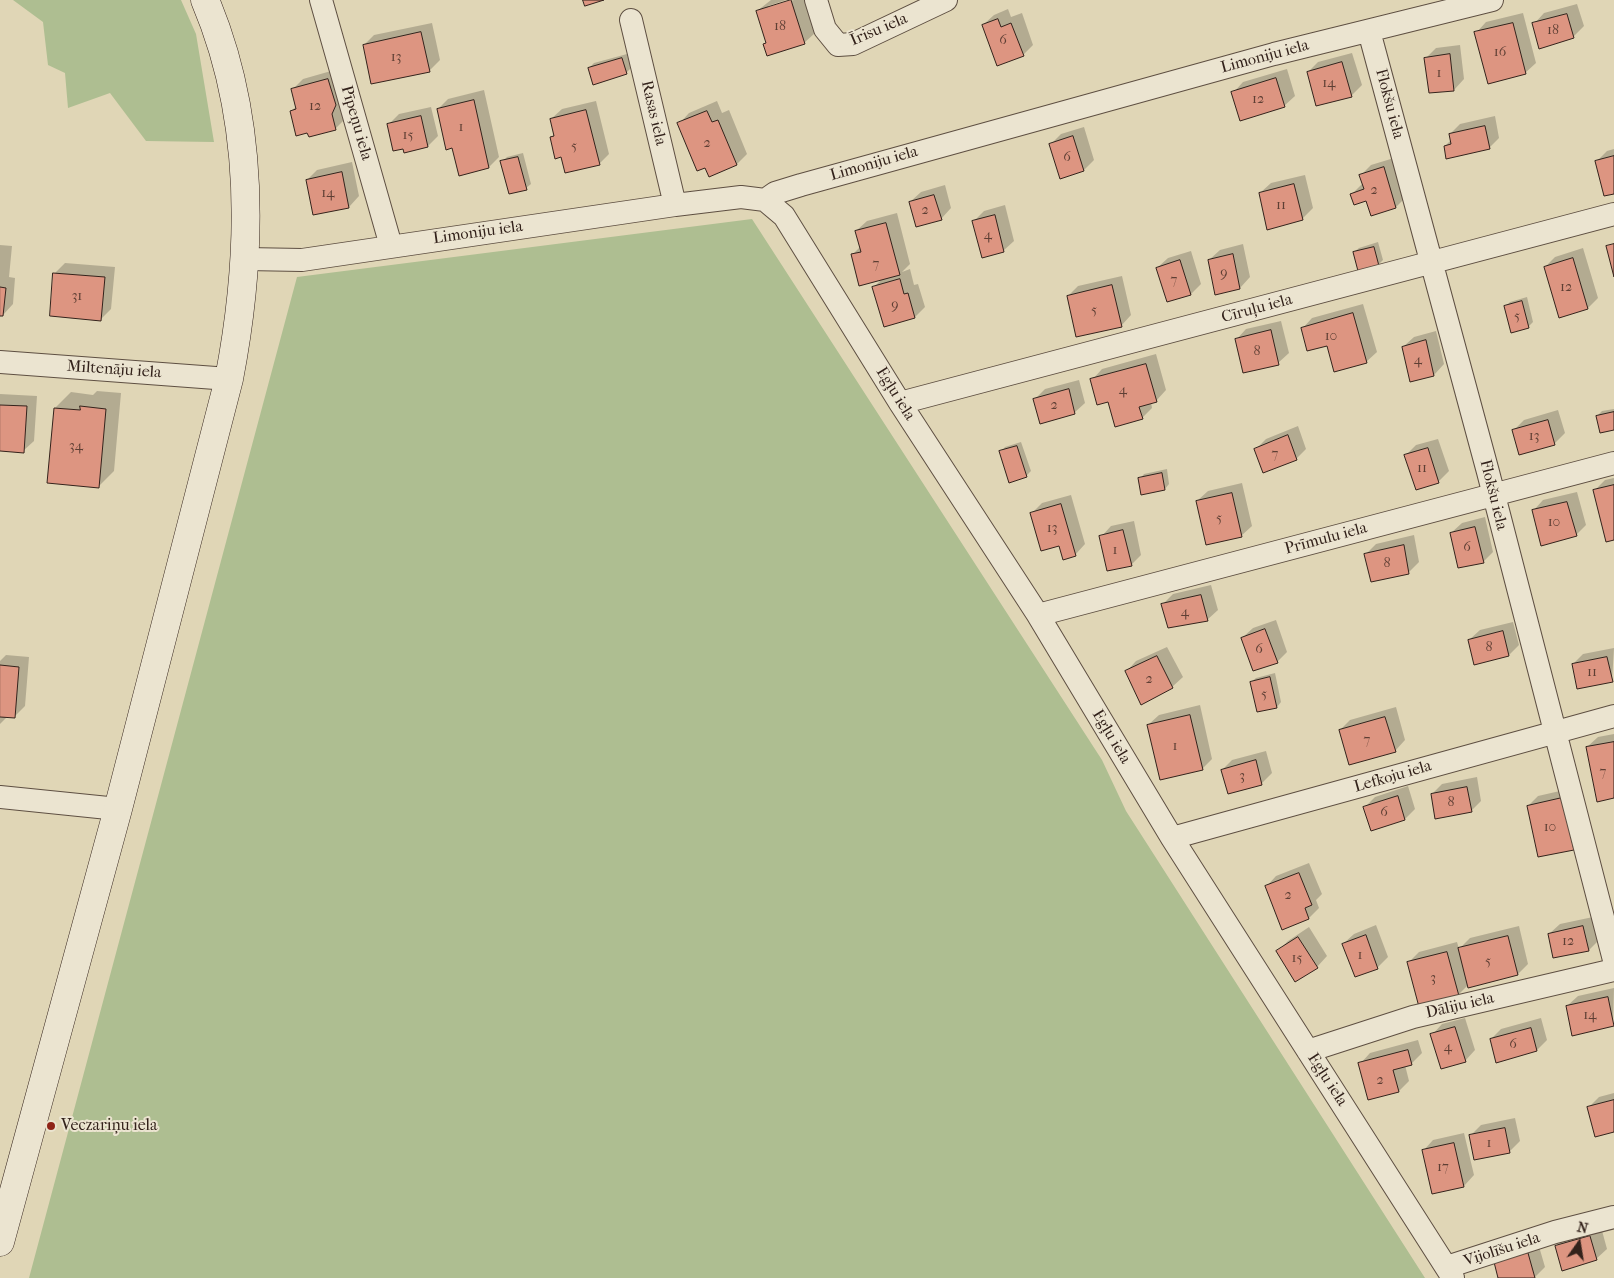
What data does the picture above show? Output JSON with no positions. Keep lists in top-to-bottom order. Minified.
{"streets":{"street":["Īrisu iela","Limoniju iela","Flokšu iela","Rasas iela","Pīpeņu iela","Cīruļu iela","Miltenāju iela","Egļu iela","Prīmulu iela","Lefkoju iela","Dāliju iela","Vijolīšu iela"]},"crossings":[["Limoniju iela","Flokšu iela"],["Limoniju iela","Rasas iela"],["Limoniju iela","Pīpeņu iela"],["Limoniju iela","Egļu iela"],["Flokšu iela","Cīruļu iela"],["Flokšu iela","Prīmulu iela"],["Flokšu iela","Lefkoju iela"],["Cīruļu iela","Egļu iela"],["Egļu iela","Prīmulu iela"],["Egļu iela","Lefkoju iela"],["Egļu iela","Dāliju iela"],["Egļu iela","Vijolīšu iela"]],"places":["Veczariņu iela"],"house_numbers":["18","18","6","16","13","1","14","12","12","1","15","2","5","6","2","14","11","2","4","7","9","7","12","31","9","5","5","10","8","4","4","2","13","34","7","11","5","10","13","6","1","8","4","8","6","11","2","5","7","1","7","3","8","6","10","2","12","1","15","5","3","14","6","4","2","1","17"],"north":"top"}
